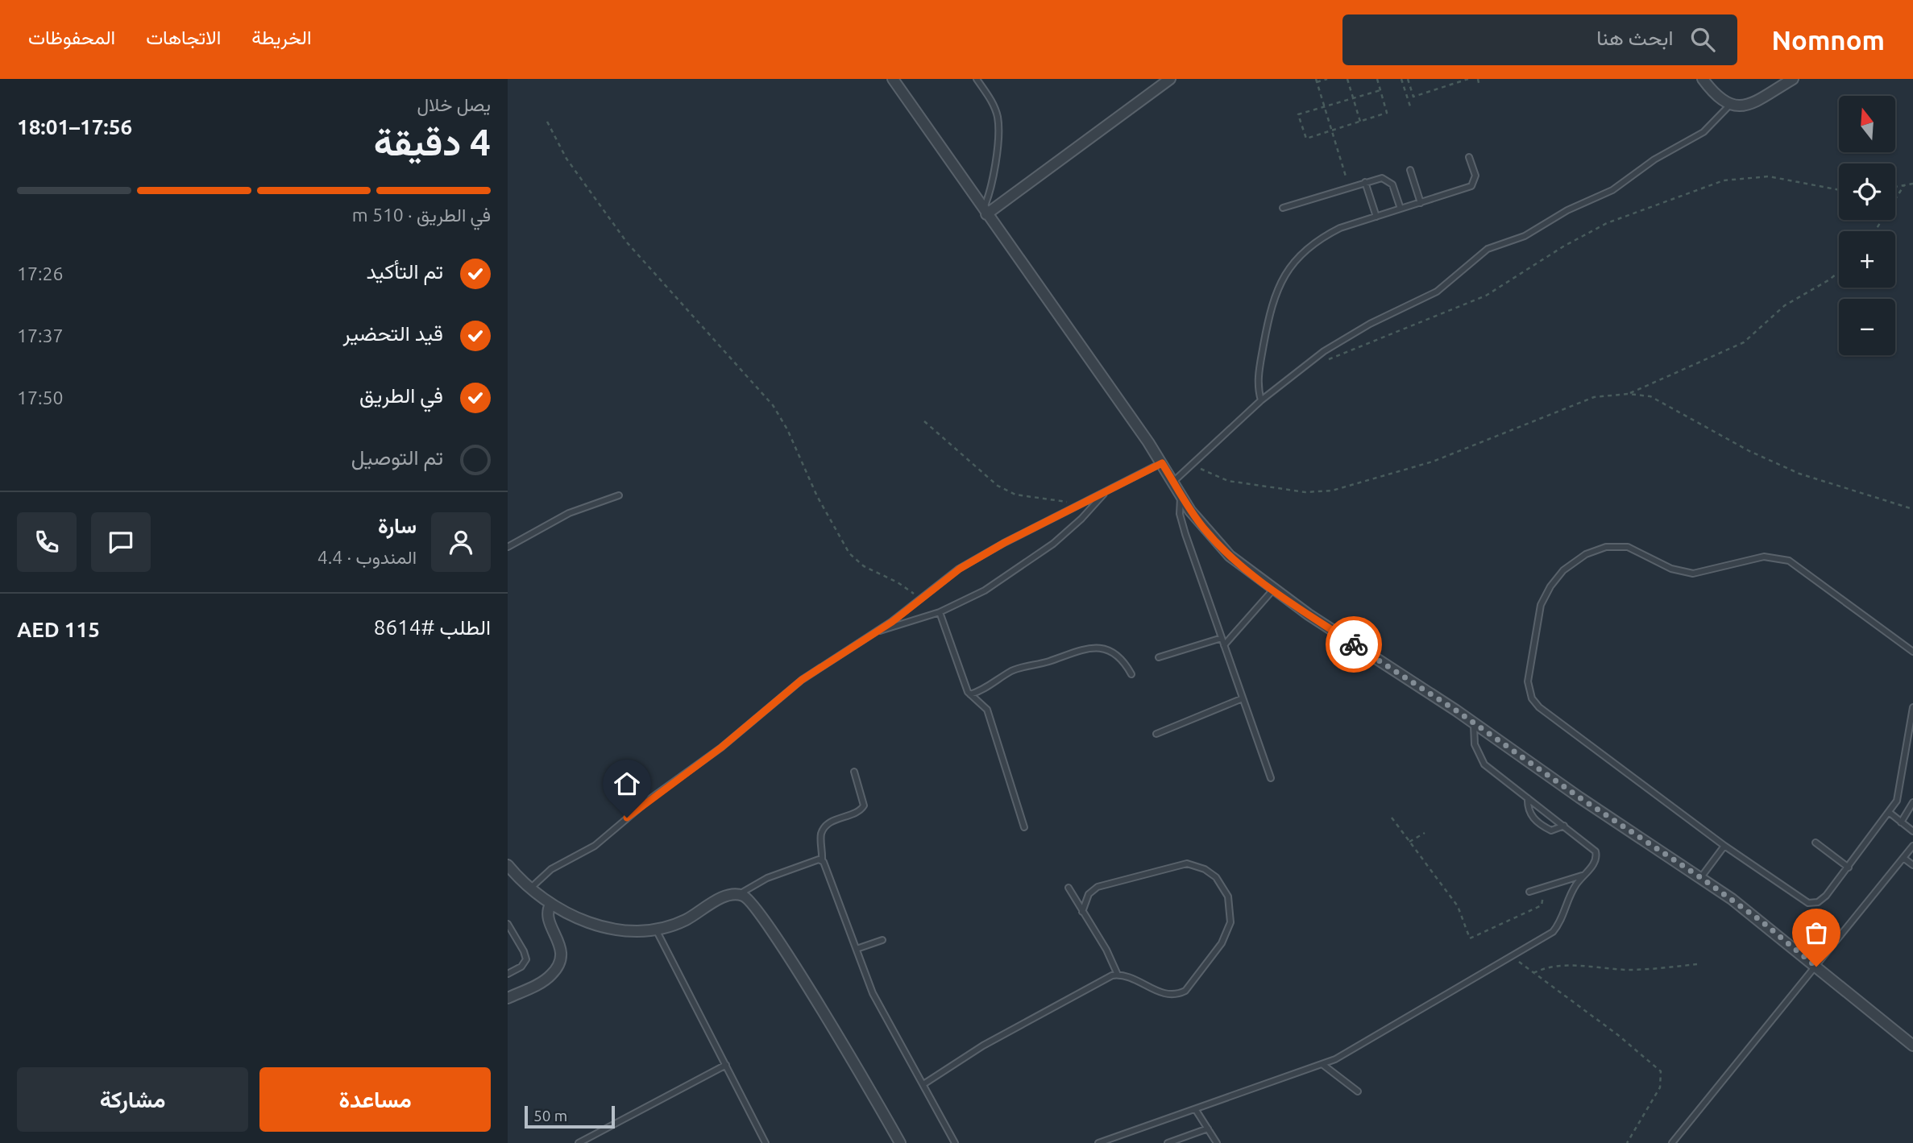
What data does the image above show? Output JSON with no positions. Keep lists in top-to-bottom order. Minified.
{"scale_bar":"50 m","north":"top","page":{"header":"Nomnom","search":"ابحث هنا","nav":["الخريطة","الاتجاهات","المحفوظات"],"heading":["4 دقيقة","يصل خلال","17:56–18:01"],"panel":["سارة","المندوب · 4.4","الطلب #8614","AED 115"],"map_buttons":["+","−"],"bar":"في الطريق · 510 m","list":[["تم التأكيد","17:26"],["قيد التحضير","17:37"],["في الطريق","17:50"],"تم التوصيل"],"buttons":["مساعدة","مشاركة"],"scale":"50 m"}}
